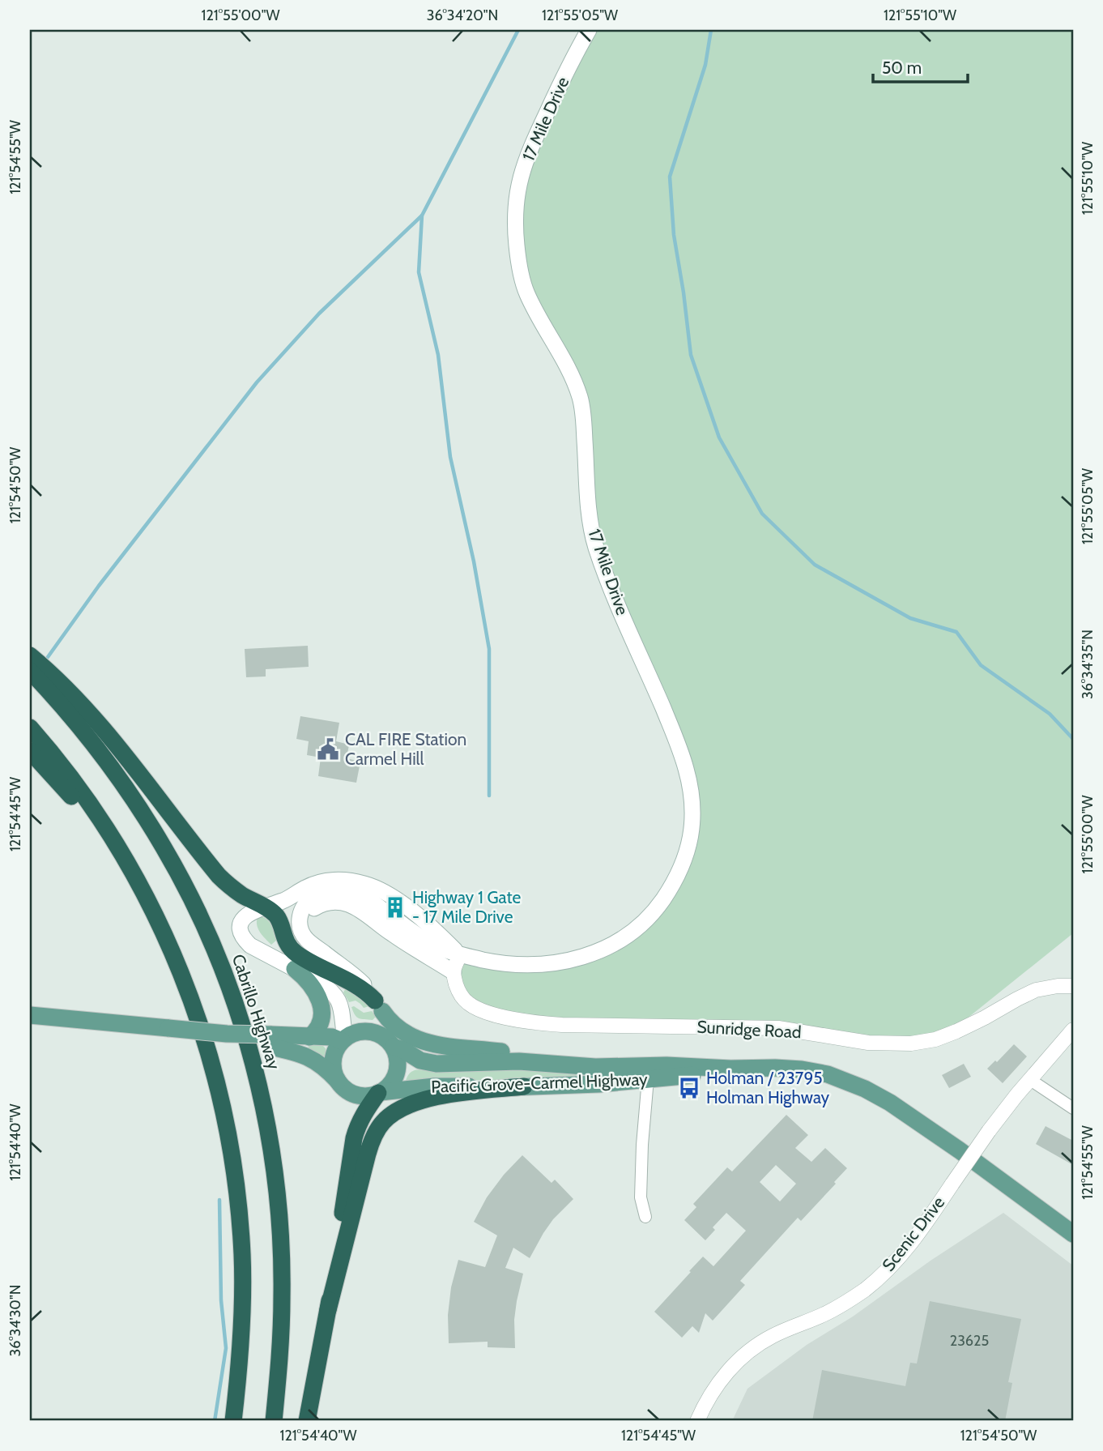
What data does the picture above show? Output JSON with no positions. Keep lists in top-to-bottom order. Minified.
{"streets":{"highway":["Cabrillo Highway"],"main road":["17 Mile Drive","Pacific Grove-Carmel Highway"],"street":["Sunridge Road","Scenic Drive"]},"places":{"public building":["CAL FIRE Station Carmel Hill"],"building":["Highway 1 Gate - 17 Mile Drive"],"bus stop":["Holman / 23795 Holman Highway"]},"house_numbers":["23625"],"scale_bar":"50 m","coordinates":["121°55'00\"W","36°34'20\"N","121°55'05\"W","121°55'10\"W","121°54'55\"W","121°54'50\"W","36°34'35\"N","121°54'45\"W","121°54'40\"W","36°34'30\"N"]}
